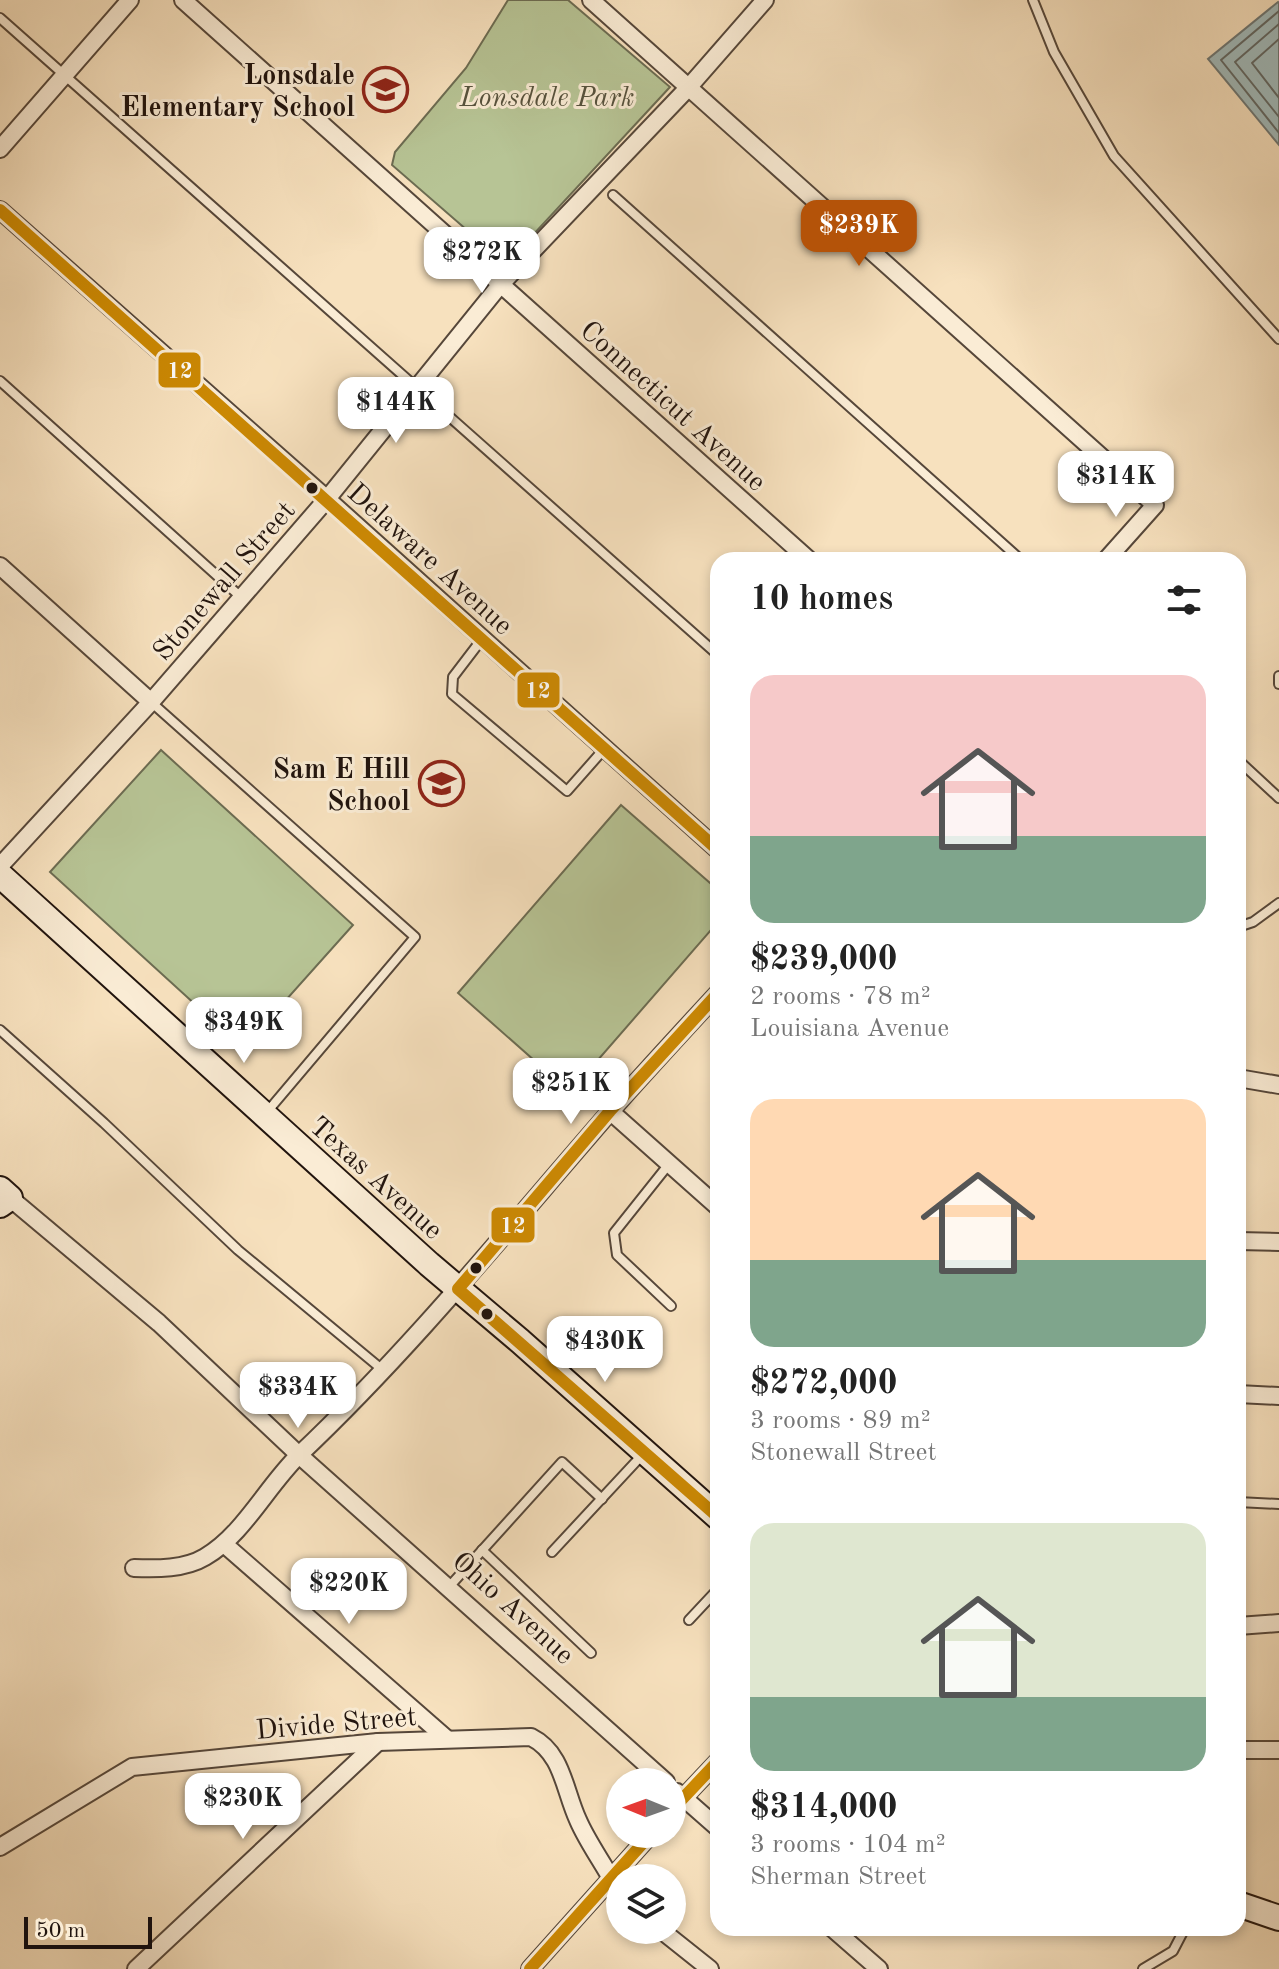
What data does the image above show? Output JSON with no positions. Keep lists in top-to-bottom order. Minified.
{"streets":{"street":["Connecticut Avenue","Delaware Avenue","Stonewall Street","Texas Avenue","Ohio Avenue","Divide Street"]},"crossings":[["Connecticut Avenue","Stonewall Street"],["Delaware Avenue","Stonewall Street"]],"parks":["Lonsdale Park"],"places":{"school or university":["Lonsdale Elementary School","Sam E Hill School"]},"lines":["transit line 12"],"scale_bar":"50 m","north":"left","page":{"price":["$239K","$272K","$144K","$314K","$349K","$251K","$430K","$334K","$220K","$230K"],"heading":"10 homes","list":[{"name":"$239,000","note":"2 rooms · 78 m² · Louisiana Avenue"},{"name":"$272,000","note":"3 rooms · 89 m² · Stonewall Street"},{"name":"$314,000","note":"3 rooms · 104 m² · Sherman Street"}],"scale":"50 m"}}
